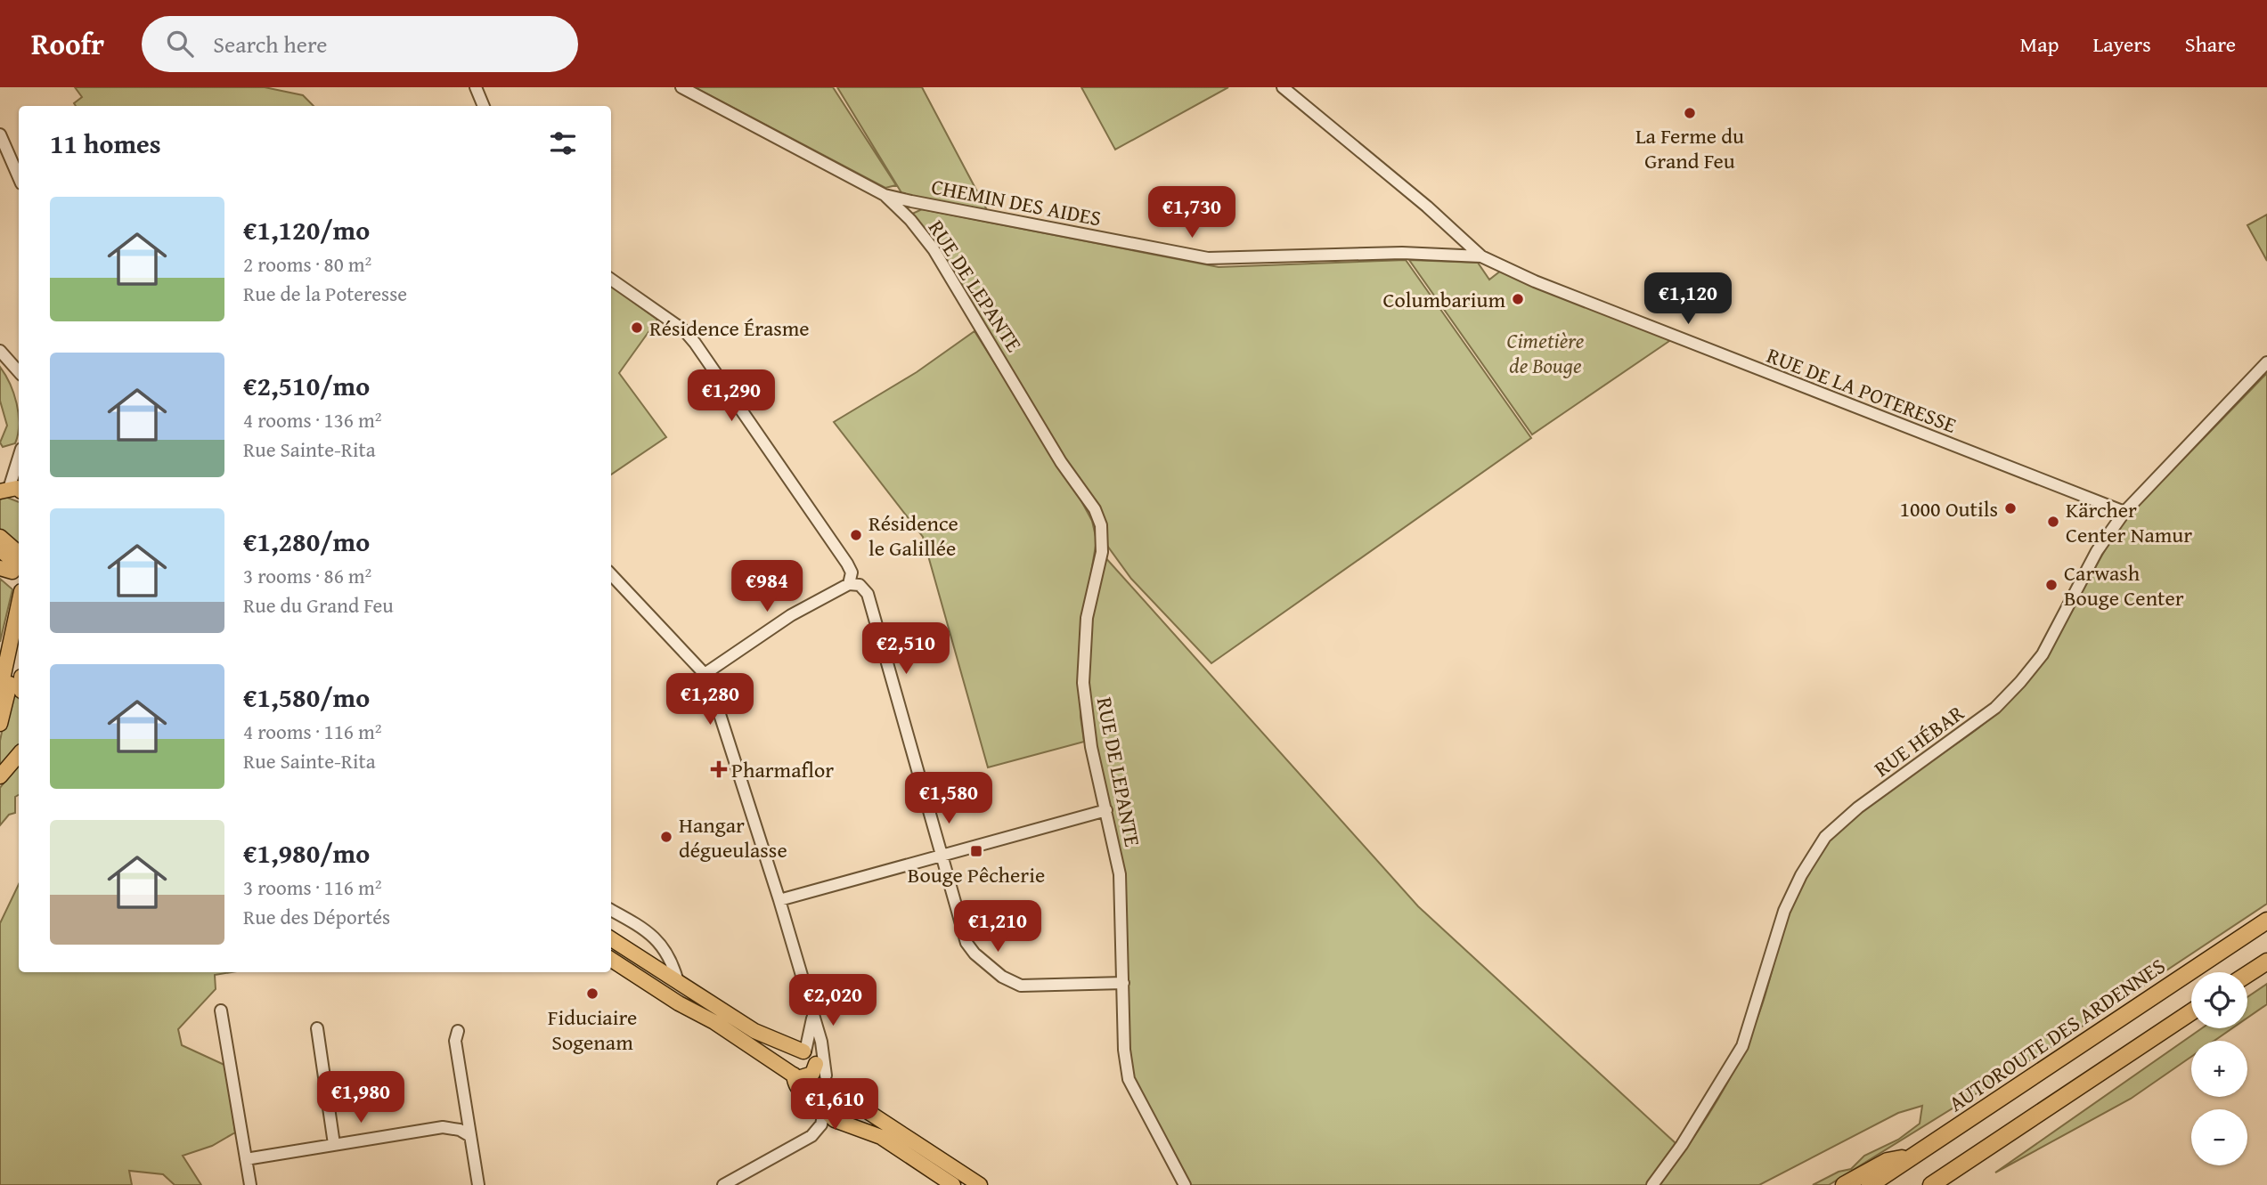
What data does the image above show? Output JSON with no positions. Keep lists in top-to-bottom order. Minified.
{"streets":{"highway":["AUTOROUTE DES ARDENNES"],"street":["CHEMIN DES AIDES","RUE DE LEPANTE","RUE DE LA POTERESSE","RUE HÉBAR"]},"crossings":[["CHEMIN DES AIDES","RUE DE LEPANTE"],["CHEMIN DES AIDES","RUE DE LA POTERESSE"],["RUE DE LA POTERESSE","RUE HÉBAR"]],"parks":["Cimetière de Bouge"],"places":{"other":["La Ferme du Grand Feu","Columbarium","Résidence Érasme","1000 Outils","Kärcher Center Namur","Résidence le Galillée","Carwash Bouge Center","Hangar dégueulasse","Fiduciaire Sogenam"],"health":["Pharmaflor"],"transit":["Bouge Pêcherie"]},"page":{"header":"Roofr","search":"Search here","nav":["Map","Layers","Share"],"heading":"11 homes","list":[{"name":"€1,120/mo","note":"2 rooms · 80 m² · Rue de la Poteresse"},{"name":"€2,510/mo","note":"4 rooms · 136 m² · Rue Sainte-Rita"},{"name":"€1,280/mo","note":"3 rooms · 86 m² · Rue du Grand Feu"},{"name":"€1,580/mo","note":"4 rooms · 116 m² · Rue Sainte-Rita"},{"name":"€1,980/mo","note":"3 rooms · 116 m² · Rue des Déportés"}],"price":["€1,730","€1,120","€1,290","€984","€2,510","€1,280","€1,580","€1,210","€2,020","€1,980","€1,610"],"map_buttons":["+","−"]}}
